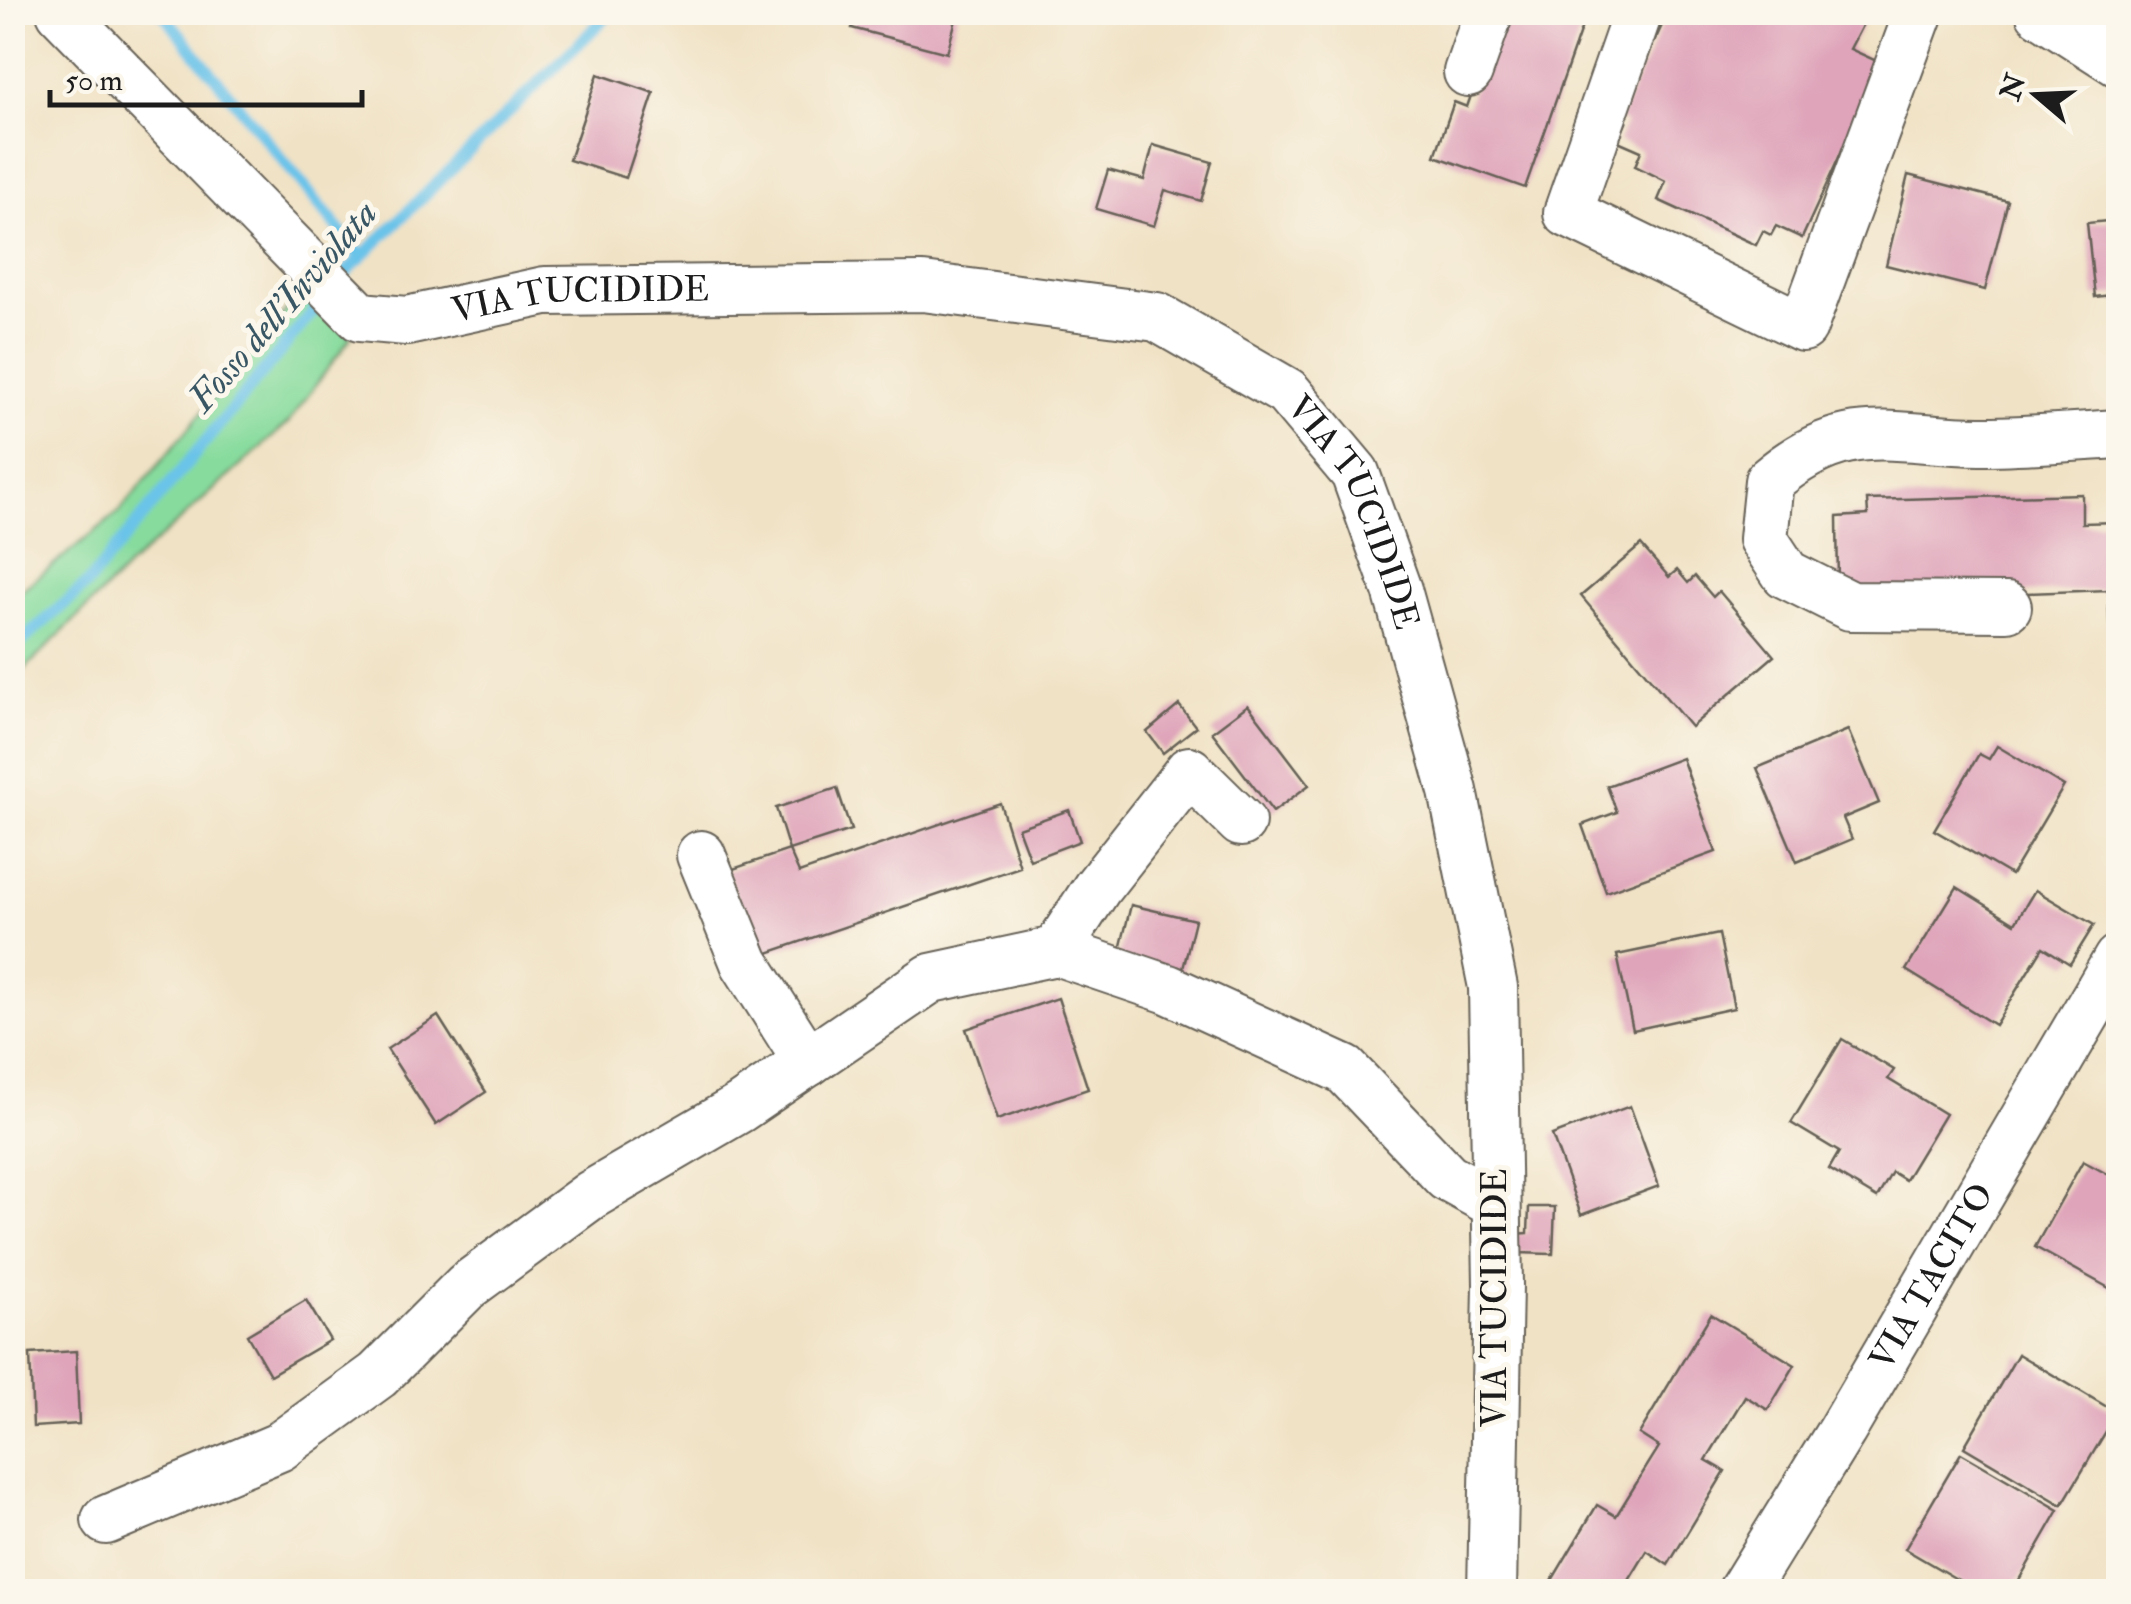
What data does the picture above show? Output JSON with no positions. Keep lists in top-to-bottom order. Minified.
{"streets":{"street":["VIA TUCIDIDE","VIA TACITO"]},"water":["Fosso dell'Inviolata"],"scale_bar":"50 m","north":"left"}
